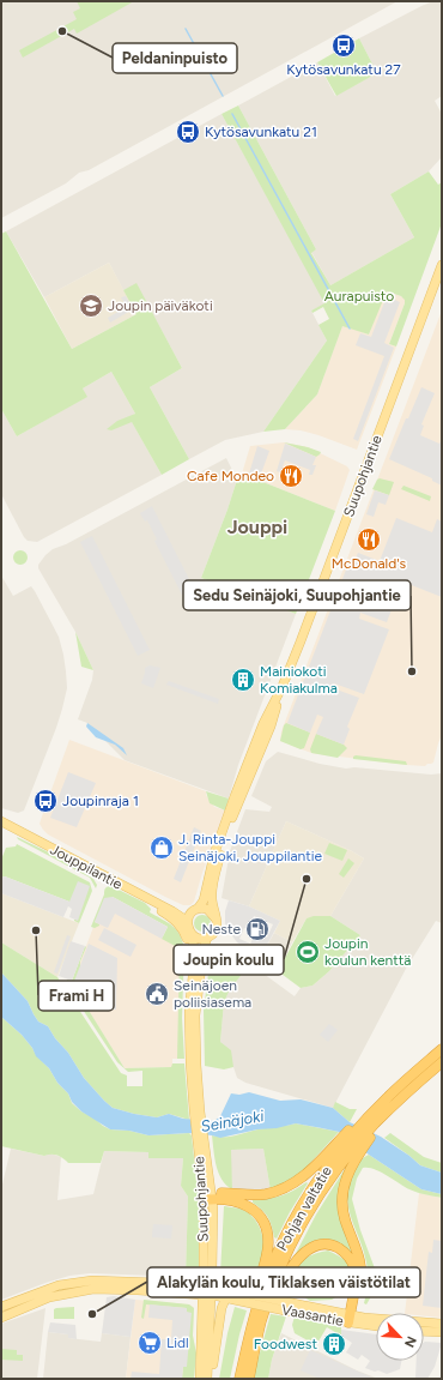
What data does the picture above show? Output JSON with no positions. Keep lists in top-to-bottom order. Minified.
{"streets":{"highway":["Pohjan valtatie"],"main road":["Suupohjantie","Jouppilantie","Vaasantie"]},"crossings":[["Suupohjantie","Jouppilantie"],["Suupohjantie","Vaasantie"]],"districts":["Jouppi"],"water":["Seinäjoki"],"parks":["Aurapuisto"],"places":{"other":["Peldaninpuisto","Sedu Seinäjoki, Suupohjantie","Joupin koulu","Frami H","Alakylän koulu, Tiklaksen väistötilat"],"bus stop":["Kytösavunkatu 27","Kytösavunkatu 21","Joupinraja 1"],"school or university":["Joupin päiväkoti"],"restaurant":["Cafe Mondeo","McDonald's"],"building":["Mainiokoti Komiakulma","Foodwest"],"shop":["J. Rinta-Jouppi Seinäjoki, Jouppilantie"],"fuel station":["Neste"],"sports":["Joupin koulun kenttä"],"public building":["Seinäjoen poliisiasema"],"supermarket":["Lidl"]},"north":"bottom right"}
